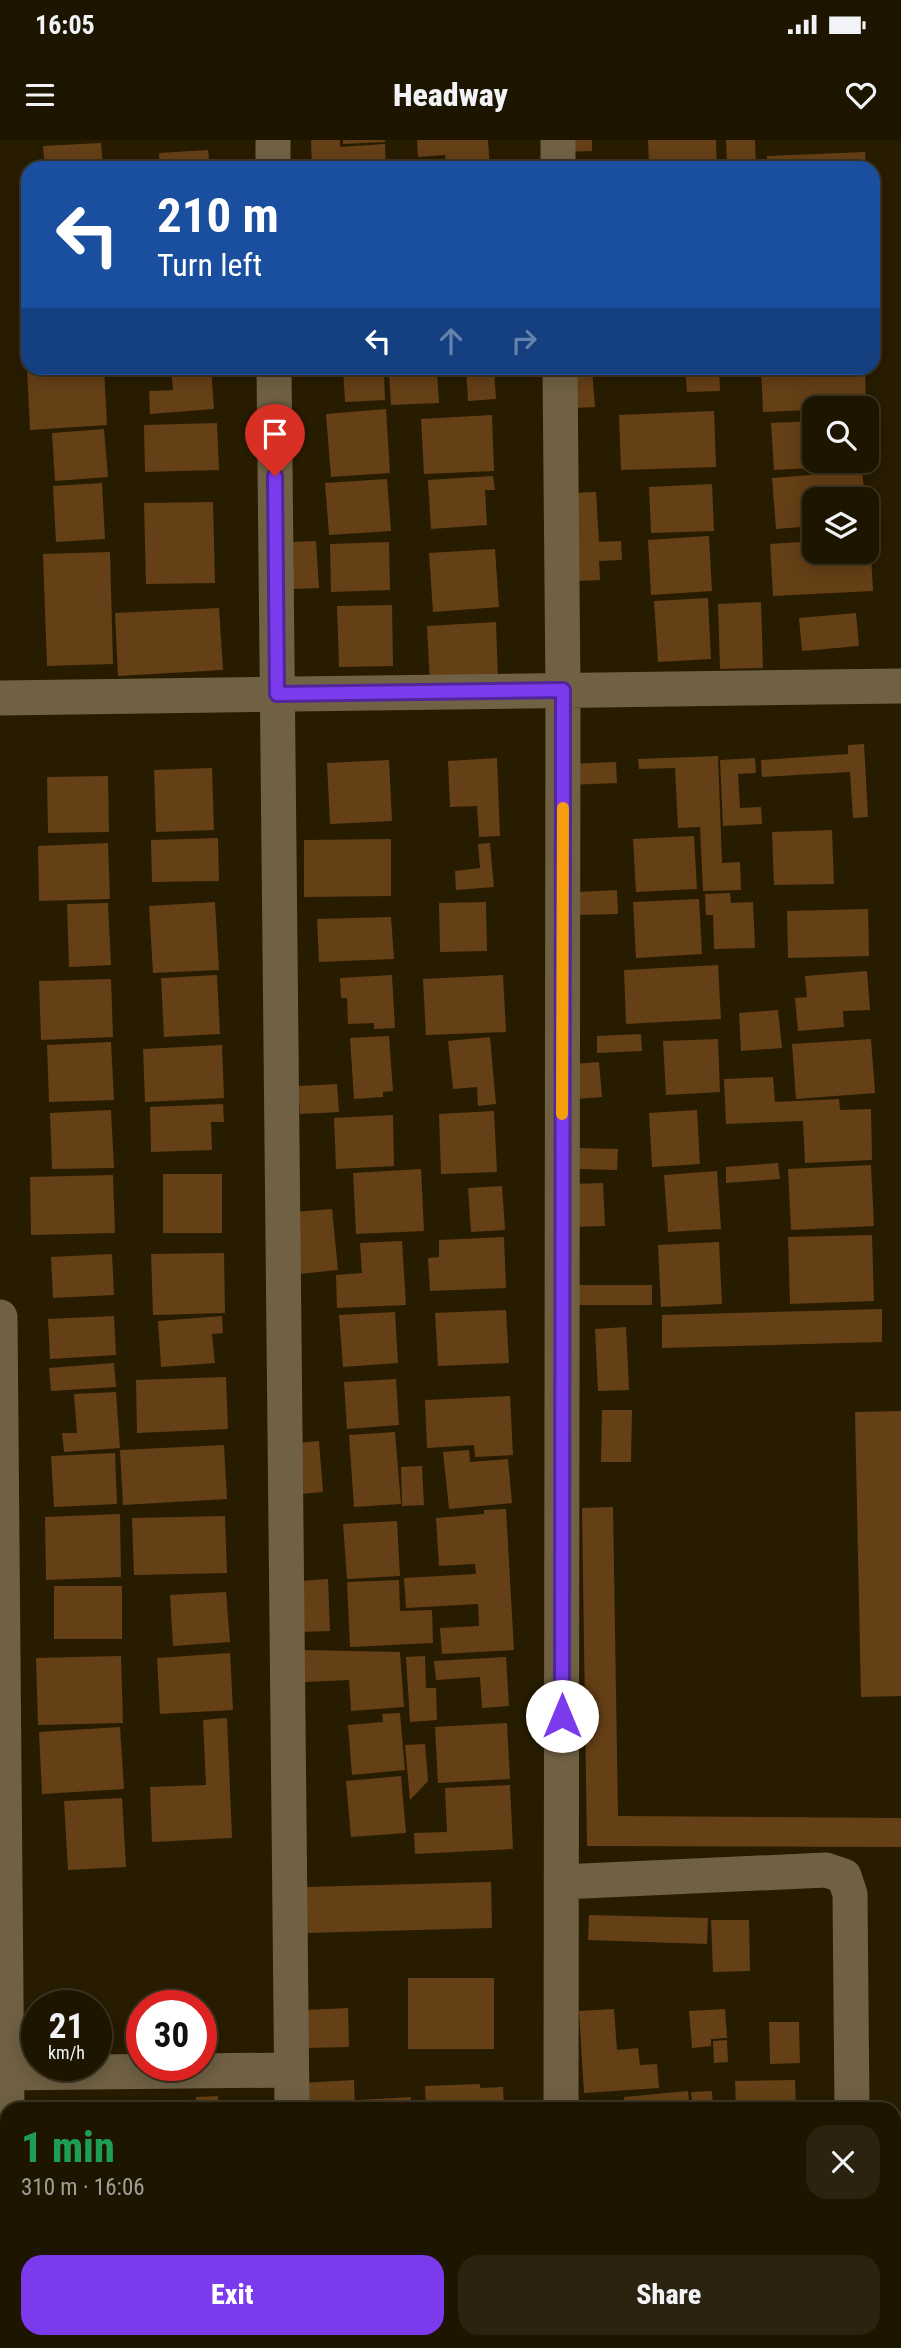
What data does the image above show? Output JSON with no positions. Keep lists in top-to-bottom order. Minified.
{"page":{"status":"16:05","header":"Headway","turn":["210 m","Turn left"],"speed":"21 km/h","limit":"30","heading":["1 min","310 m · 16:06"],"buttons":["Exit","Share"]}}
